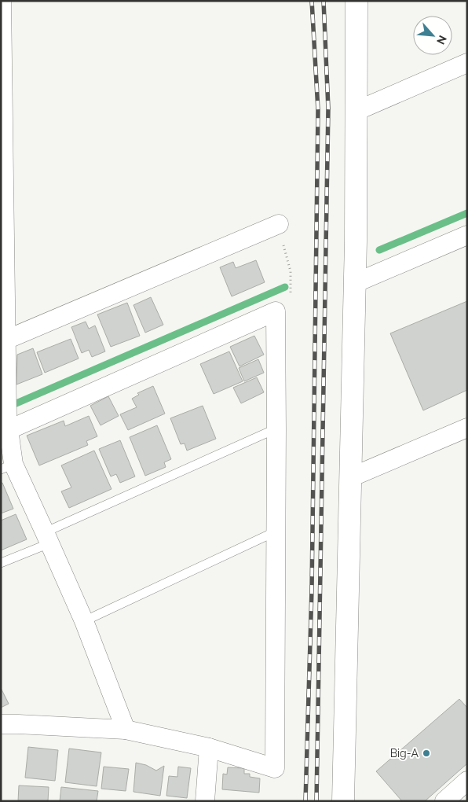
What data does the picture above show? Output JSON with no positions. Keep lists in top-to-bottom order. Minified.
{"places":["Big-A"],"north":"bottom right"}
